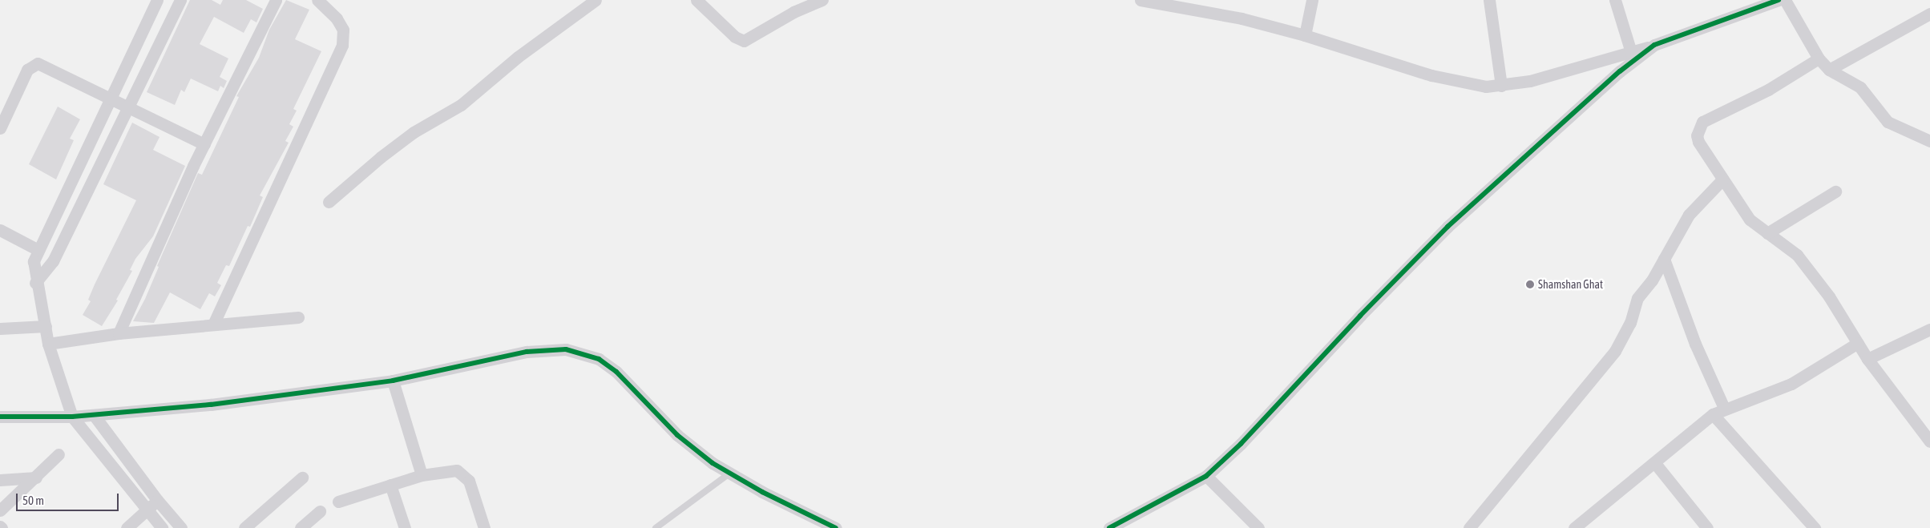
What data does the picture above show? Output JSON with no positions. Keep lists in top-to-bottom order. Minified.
{"places":["Shamshan Ghat"],"scale_bar":"50 m"}
